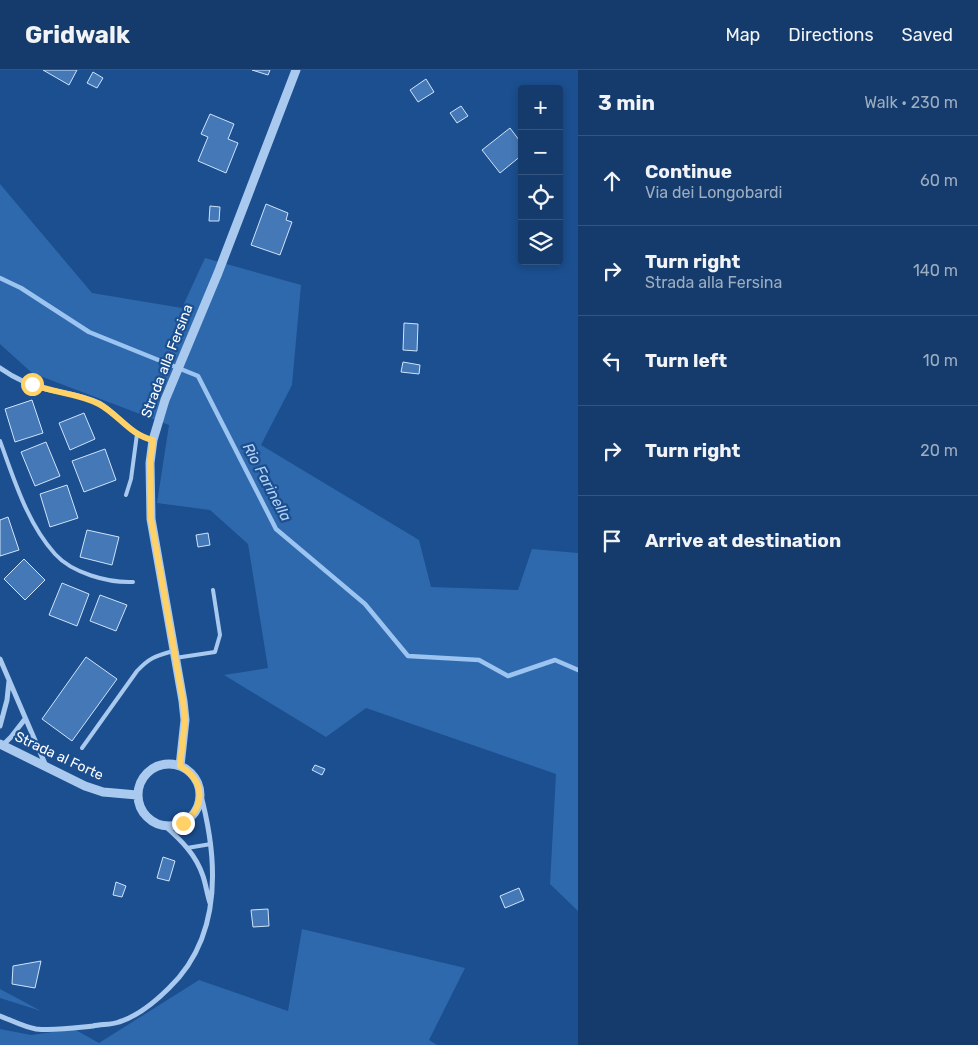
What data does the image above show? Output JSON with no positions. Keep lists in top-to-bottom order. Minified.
{"streets":{"street":["Strada alla Fersina","Strada al Forte"]},"crossings":[["Strada alla Fersina","Strada al Forte"]],"water":["Rio Farinella"],"page":{"header":"Gridwalk","nav":["Map","Directions","Saved"],"heading":["3 min","Walk · 230 m"],"map_buttons":["+","−"],"list":[["Continue","Via dei Longobardi","60 m"],["Turn right","Strada alla Fersina","140 m"],["Turn left","10 m"],["Turn right","20 m"],"Arrive at destination"]}}
